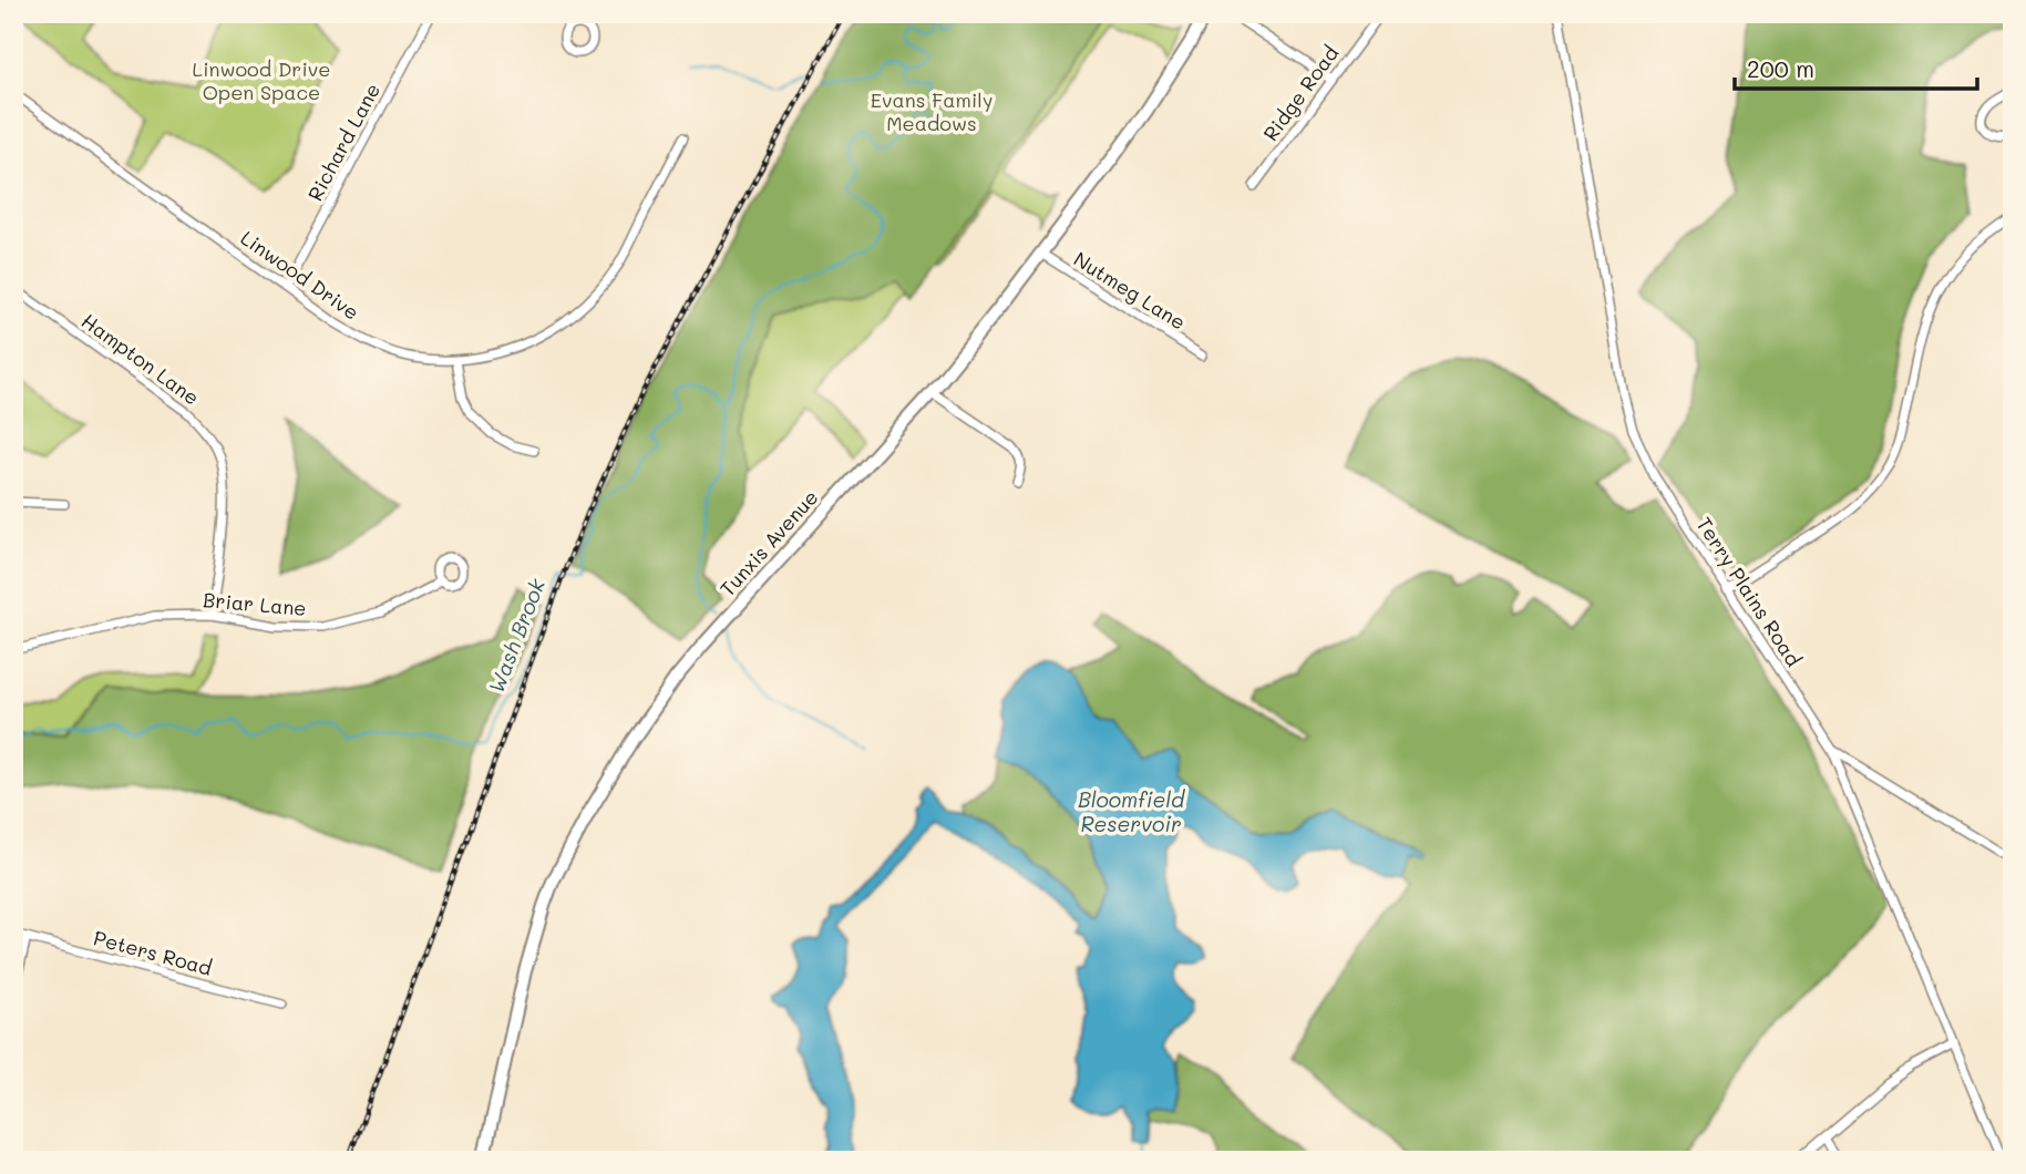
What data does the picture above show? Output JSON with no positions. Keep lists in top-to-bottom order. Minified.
{"streets":{"main road":["Tunxis Avenue"],"street":["Ridge Road","Richard Lane","Linwood Drive","Nutmeg Lane","Hampton Lane","Terry Plains Road","Briar Lane","Peters Road"]},"crossings":[["Richard Lane","Linwood Drive"],["Nutmeg Lane","Tunxis Avenue"],["Hampton Lane","Briar Lane"]],"water":["Wash Brook","Bloomfield Reservoir"],"parks":["Linwood Drive Open Space","Evans Family Meadows"],"scale_bar":"200 m"}
